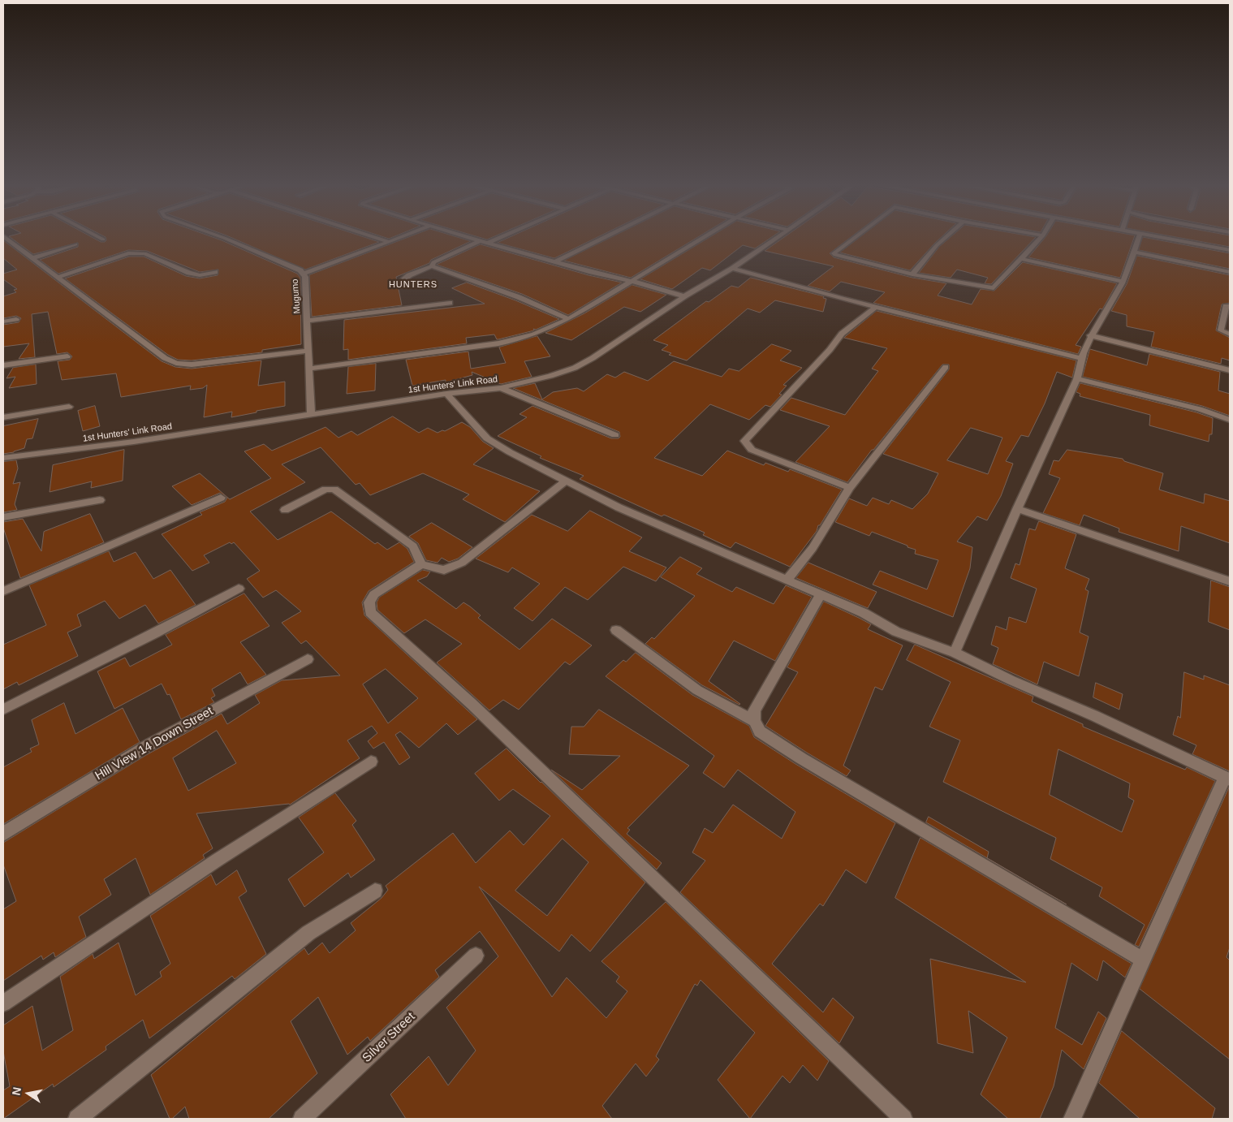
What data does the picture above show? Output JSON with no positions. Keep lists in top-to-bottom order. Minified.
{"streets":{"street":["Mugumo","1st Hunters' Link Road","Hill View 14 Down Street","Silver Street"]},"crossings":[["Mugumo","1st Hunters' Link Road"]],"districts":["HUNTERS"],"north":"left"}
